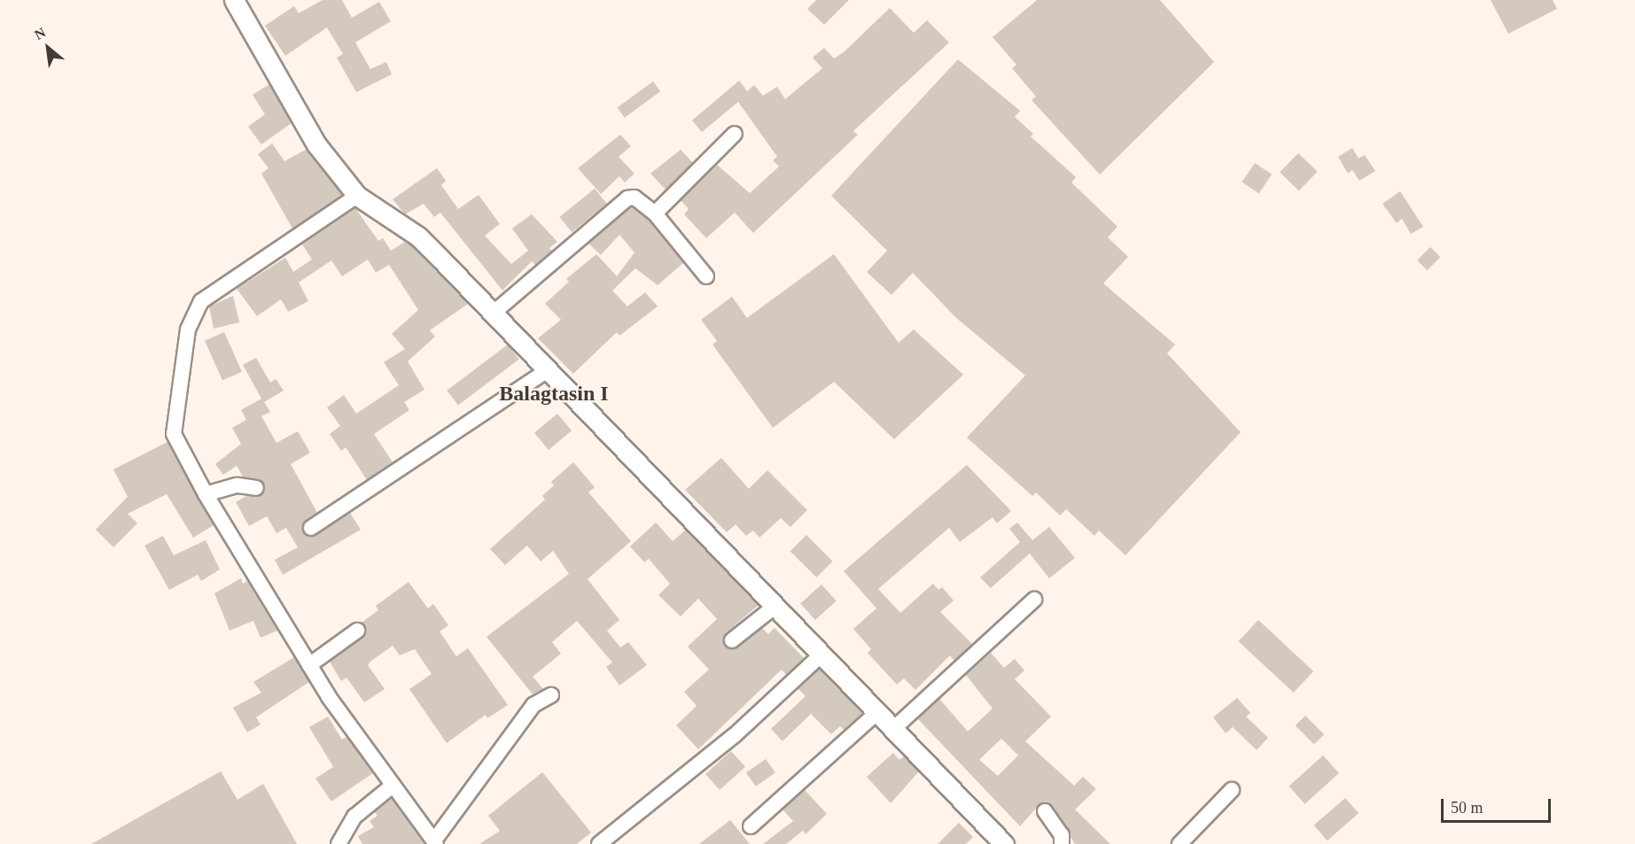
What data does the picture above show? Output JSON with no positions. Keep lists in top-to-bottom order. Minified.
{"districts":["Balagtasin I"],"scale_bar":"50 m","north":"top left"}
